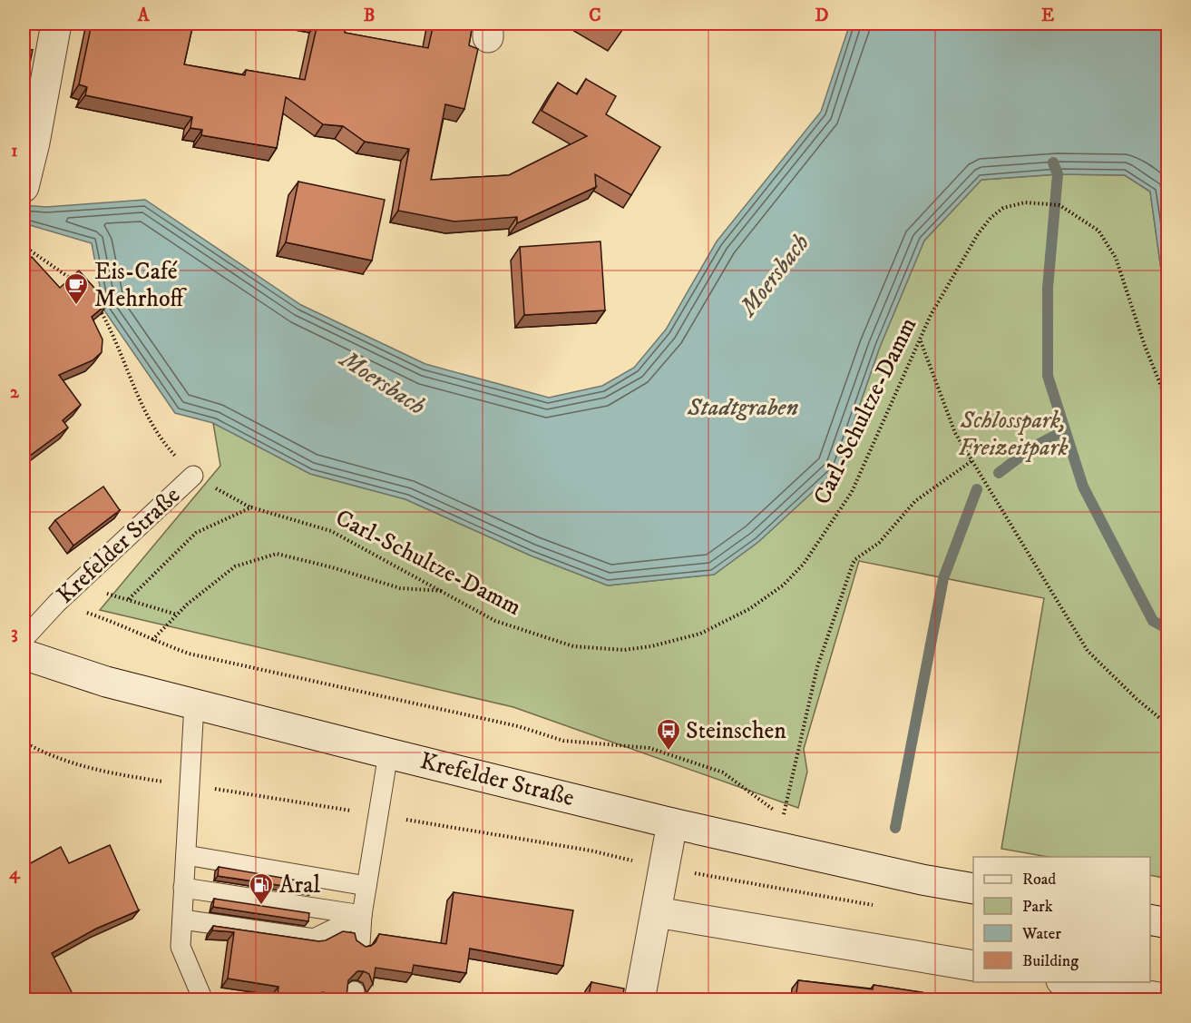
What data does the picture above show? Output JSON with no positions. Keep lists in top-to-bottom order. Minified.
{"streets":{"main road":["Krefelder Straße"],"path":["Carl-Schultze-Damm"]},"crossings":[["Carl-Schultze-Damm","Krefelder Straße"]],"water":["Moersbach","Stadtgraben"],"parks":["Schlosspark, Freizeitpark"],"places":{"cafe":["Eis-Café Mehrhoff"],"bus stop":["Steinschen"],"fuel station":["Aral"]},"legend":["Road","Park","Water","Building"],"grid":{"columns":["A","B","C","D","E"],"rows":["1","2","3","4"]}}
